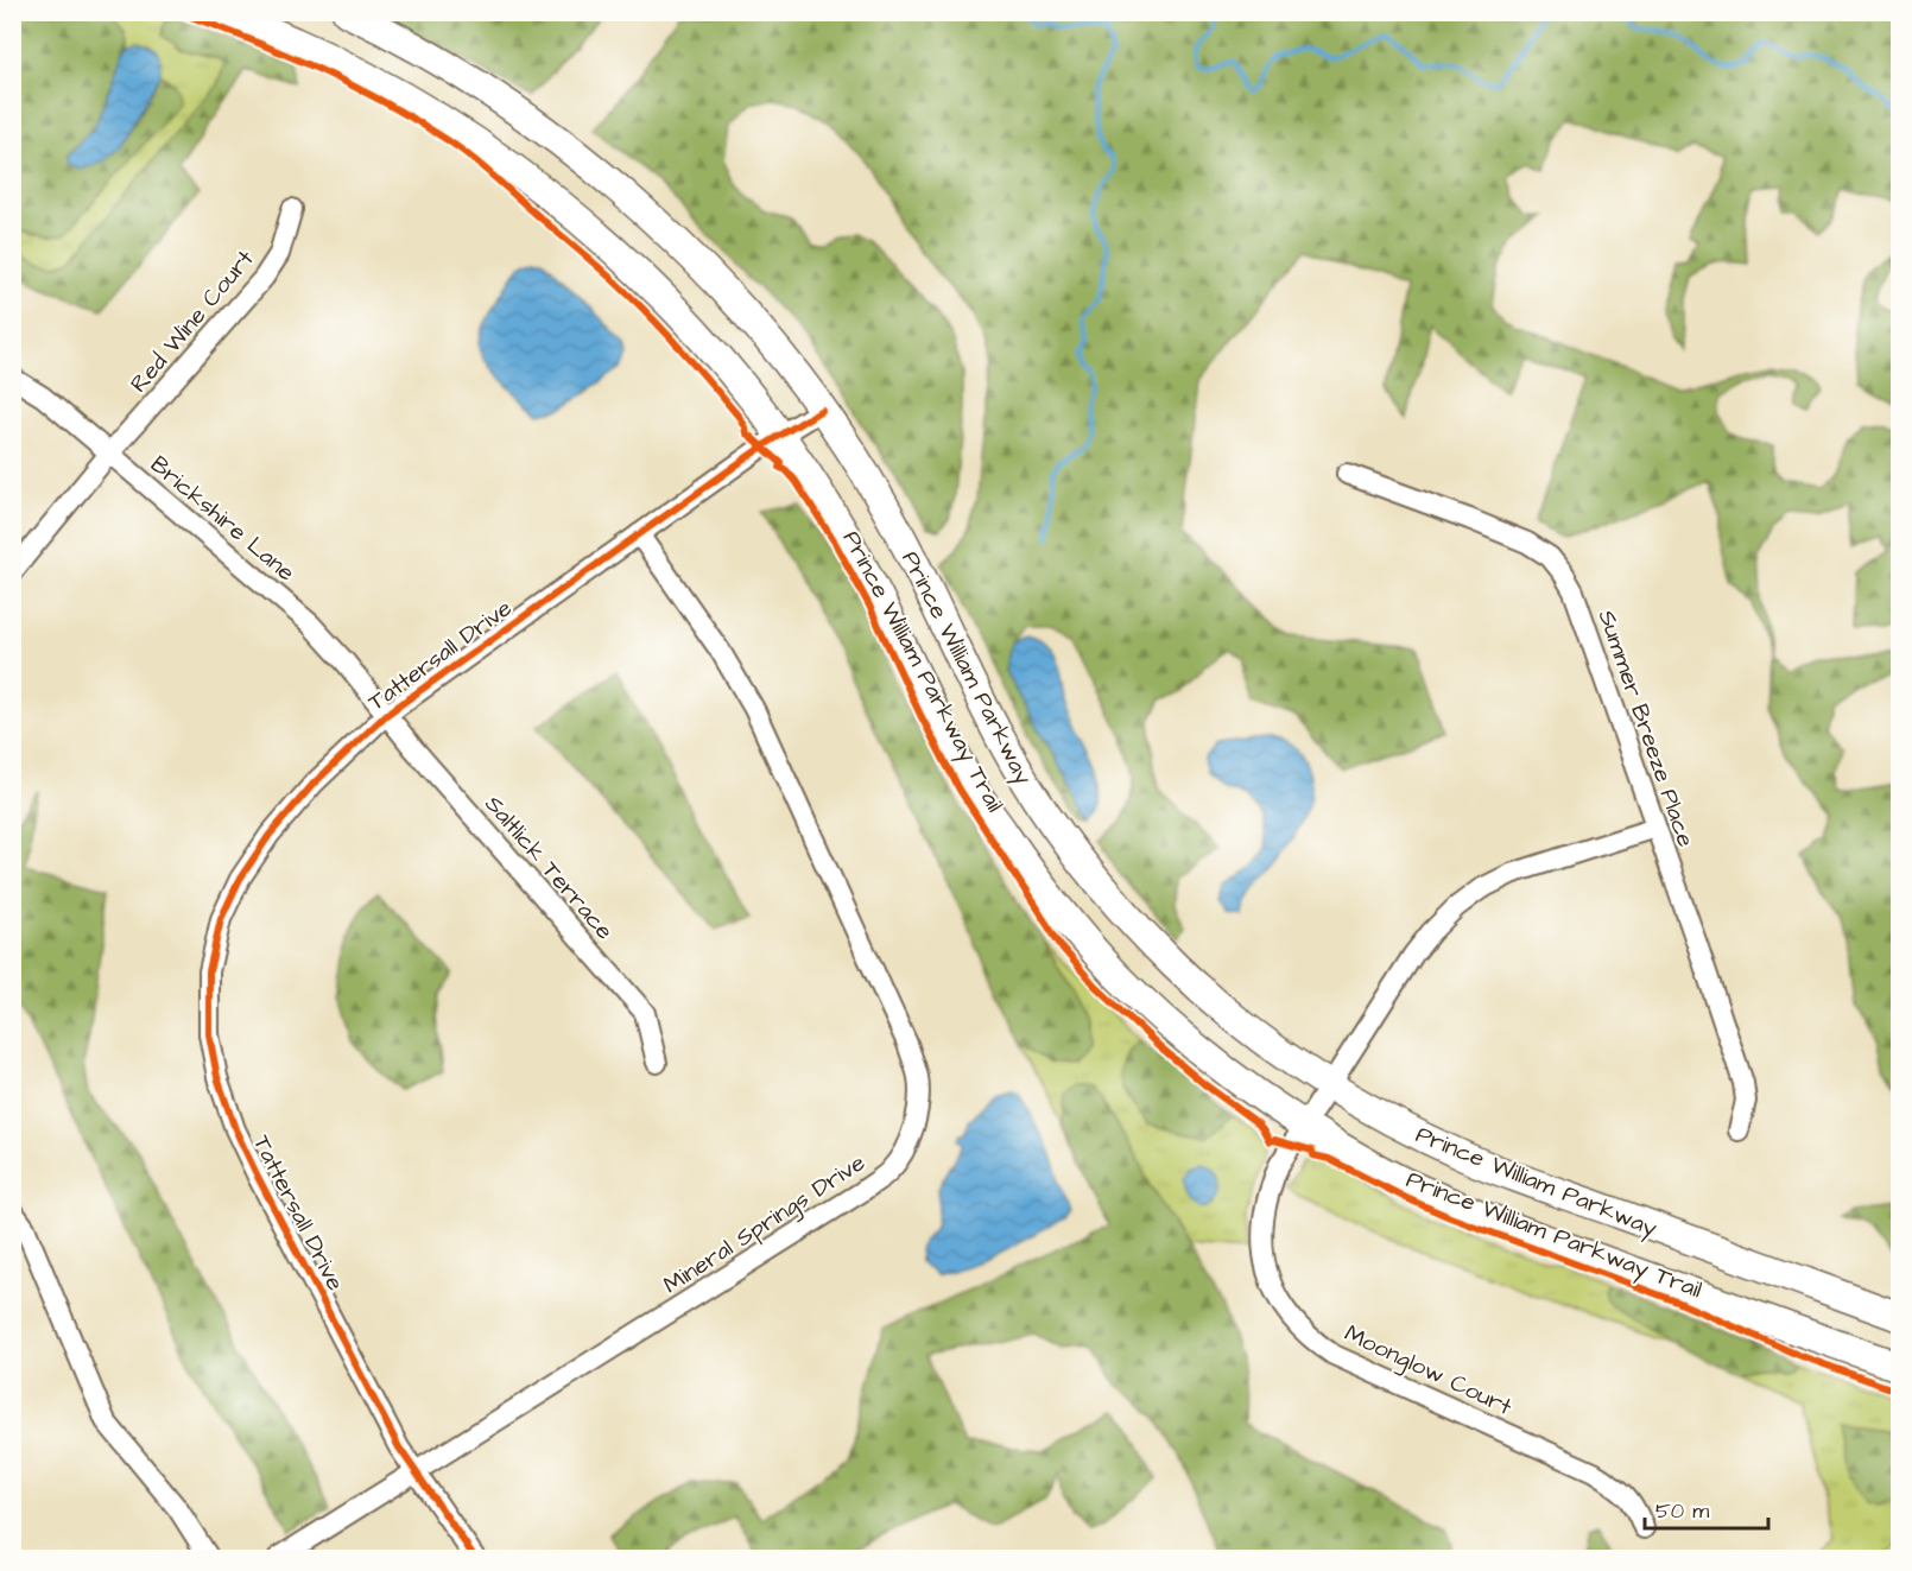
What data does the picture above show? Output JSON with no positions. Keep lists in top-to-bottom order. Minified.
{"streets":{"highway":["Prince William Parkway"],"street":["Red Wine Court","Brickshire Lane","Tattersall Drive","Summer Breeze Place","Saltlick Terrace","Mineral Springs Drive","Moonglow Court"],"cycle path":["Prince William Parkway Trail"]},"crossings":[["Red Wine Court","Brickshire Lane"],["Brickshire Lane","Tattersall Drive"],["Brickshire Lane","Saltlick Terrace"],["Tattersall Drive","Prince William Parkway"],["Tattersall Drive","Saltlick Terrace"],["Tattersall Drive","Mineral Springs Drive"],["Prince William Parkway","Moonglow Court"],["Summer Breeze Place","Moonglow Court"]],"scale_bar":"50 m"}
